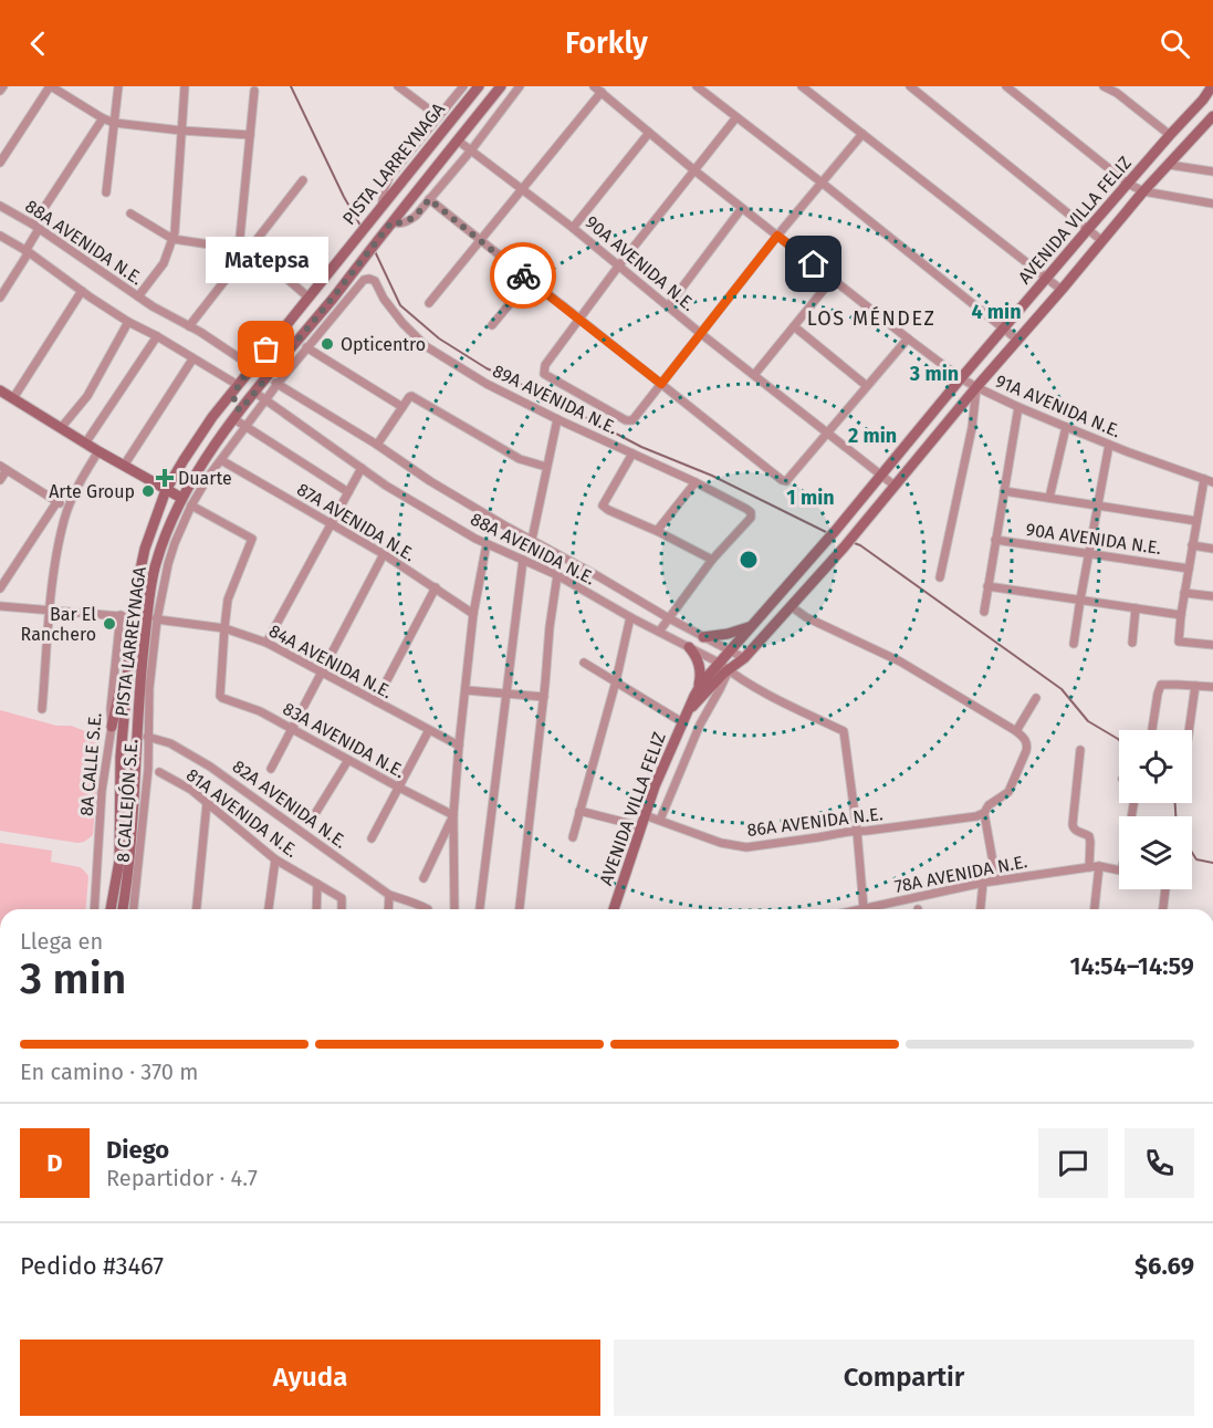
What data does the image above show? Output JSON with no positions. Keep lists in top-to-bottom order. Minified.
{"streets":{"main road":["PISTA LARREYNAGA","AVENIDA VILLA FELIZ"],"street":["88A AVENIDA N.E.","90A AVENIDA N.E.","89A AVENIDA N.E.","91A AVENIDA N.E.","87A AVENIDA N.E.","84A AVENIDA N.E.","83A AVENIDA N.E.","8A CALLE S.E.","8 CALLEJÓN S.E.","82A AVENIDA N.E.","81A AVENIDA N.E.","86A AVENIDA N.E.","78A AVENIDA N.E."]},"crossings":[["PISTA LARREYNAGA","88A AVENIDA N.E."],["PISTA LARREYNAGA","90A AVENIDA N.E."],["PISTA LARREYNAGA","8 CALLEJÓN S.E."],["AVENIDA VILLA FELIZ","88A AVENIDA N.E."],["AVENIDA VILLA FELIZ","90A AVENIDA N.E."],["AVENIDA VILLA FELIZ","91A AVENIDA N.E."],["AVENIDA VILLA FELIZ","86A AVENIDA N.E."],["88A AVENIDA N.E.","8 CALLEJÓN S.E."],["88A AVENIDA N.E.","86A AVENIDA N.E."],["89A AVENIDA N.E.","8 CALLEJÓN S.E."],["87A AVENIDA N.E.","8 CALLEJÓN S.E."],["84A AVENIDA N.E.","83A AVENIDA N.E."],["84A AVENIDA N.E.","8 CALLEJÓN S.E."],["8 CALLEJÓN S.E.","82A AVENIDA N.E."]],"districts":["LOS MÉNDEZ"],"places":{"other":["Opticentro","Matepsa","Arte Group","Bar El Ranchero"],"health":["Duarte"]},"page":{"header":"Forkly","bubble":"Matepsa","heading":["3 min","Llega en","14:54–14:59"],"panel":["Diego","Repartidor · 4.7","Pedido #3467","$6.69"],"bar":"En camino · 370 m","round":"D","buttons":["Ayuda","Compartir"]},"rings":["4 min","3 min","2 min","1 min"]}
